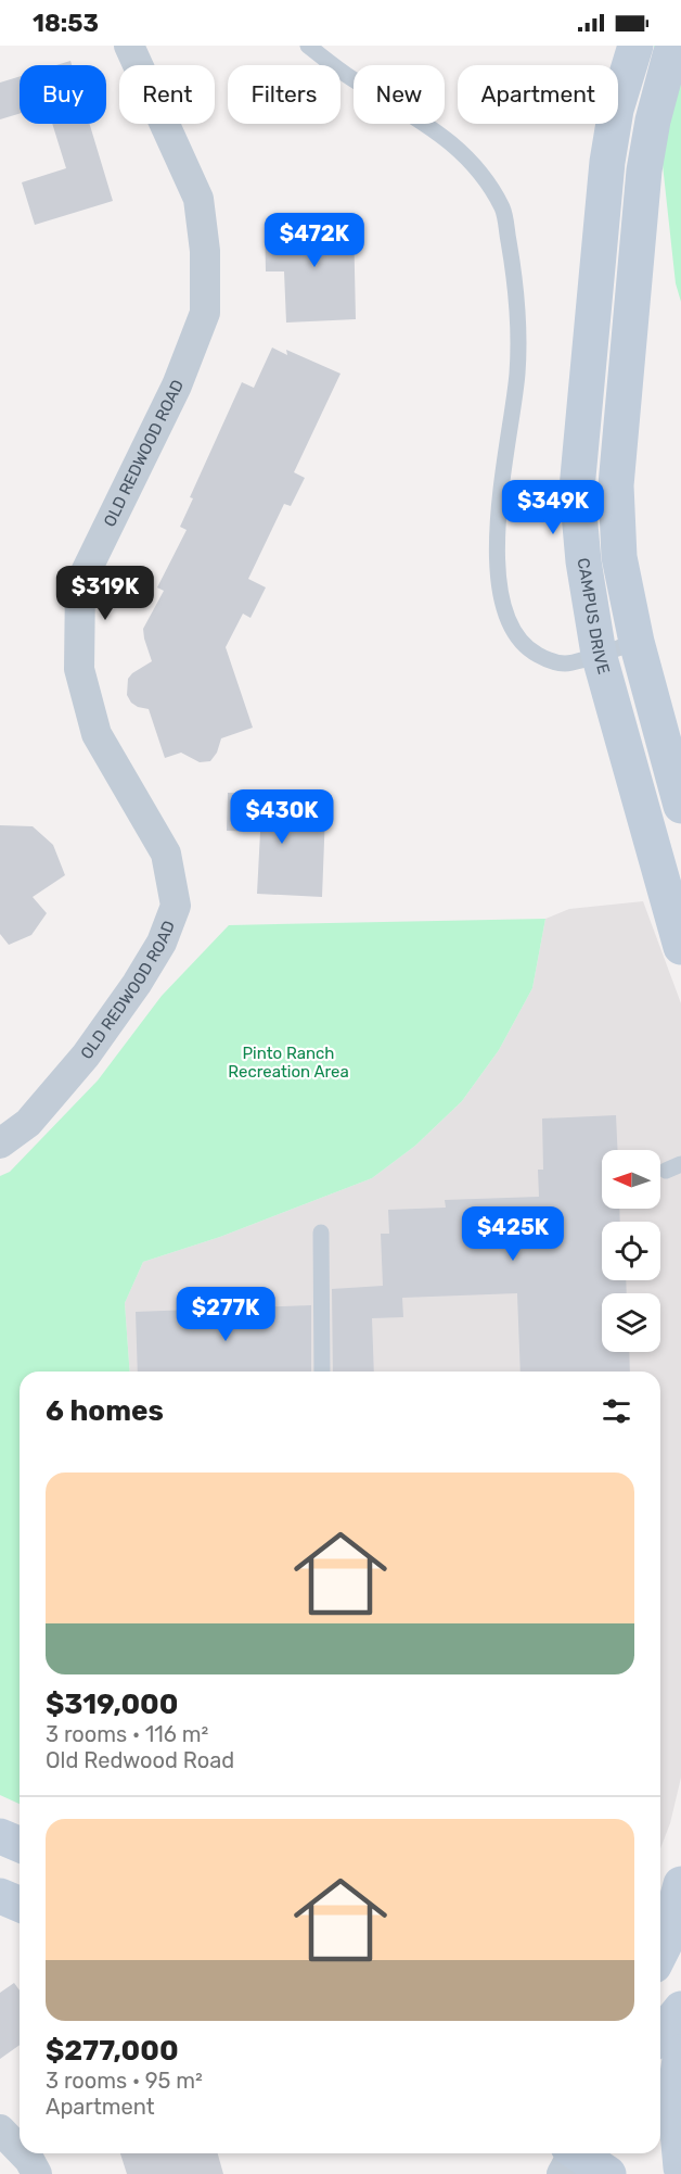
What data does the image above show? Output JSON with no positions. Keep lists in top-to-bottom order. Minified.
{"streets":{"street":["OLD REDWOOD ROAD","CAMPUS DRIVE"]},"parks":["Pinto Ranch Recreation Area"],"north":"left","page":{"status":"18:53","chip":["Buy","Rent","Filters","New","Apartment"],"price":["$472K","$349K","$319K","$430K","$425K","$277K"],"heading":"6 homes","list":[{"name":"$319,000","note":"3 rooms · 116 m² · Old Redwood Road"},{"name":"$277,000","note":"3 rooms · 95 m² · Apartment"}]}}
